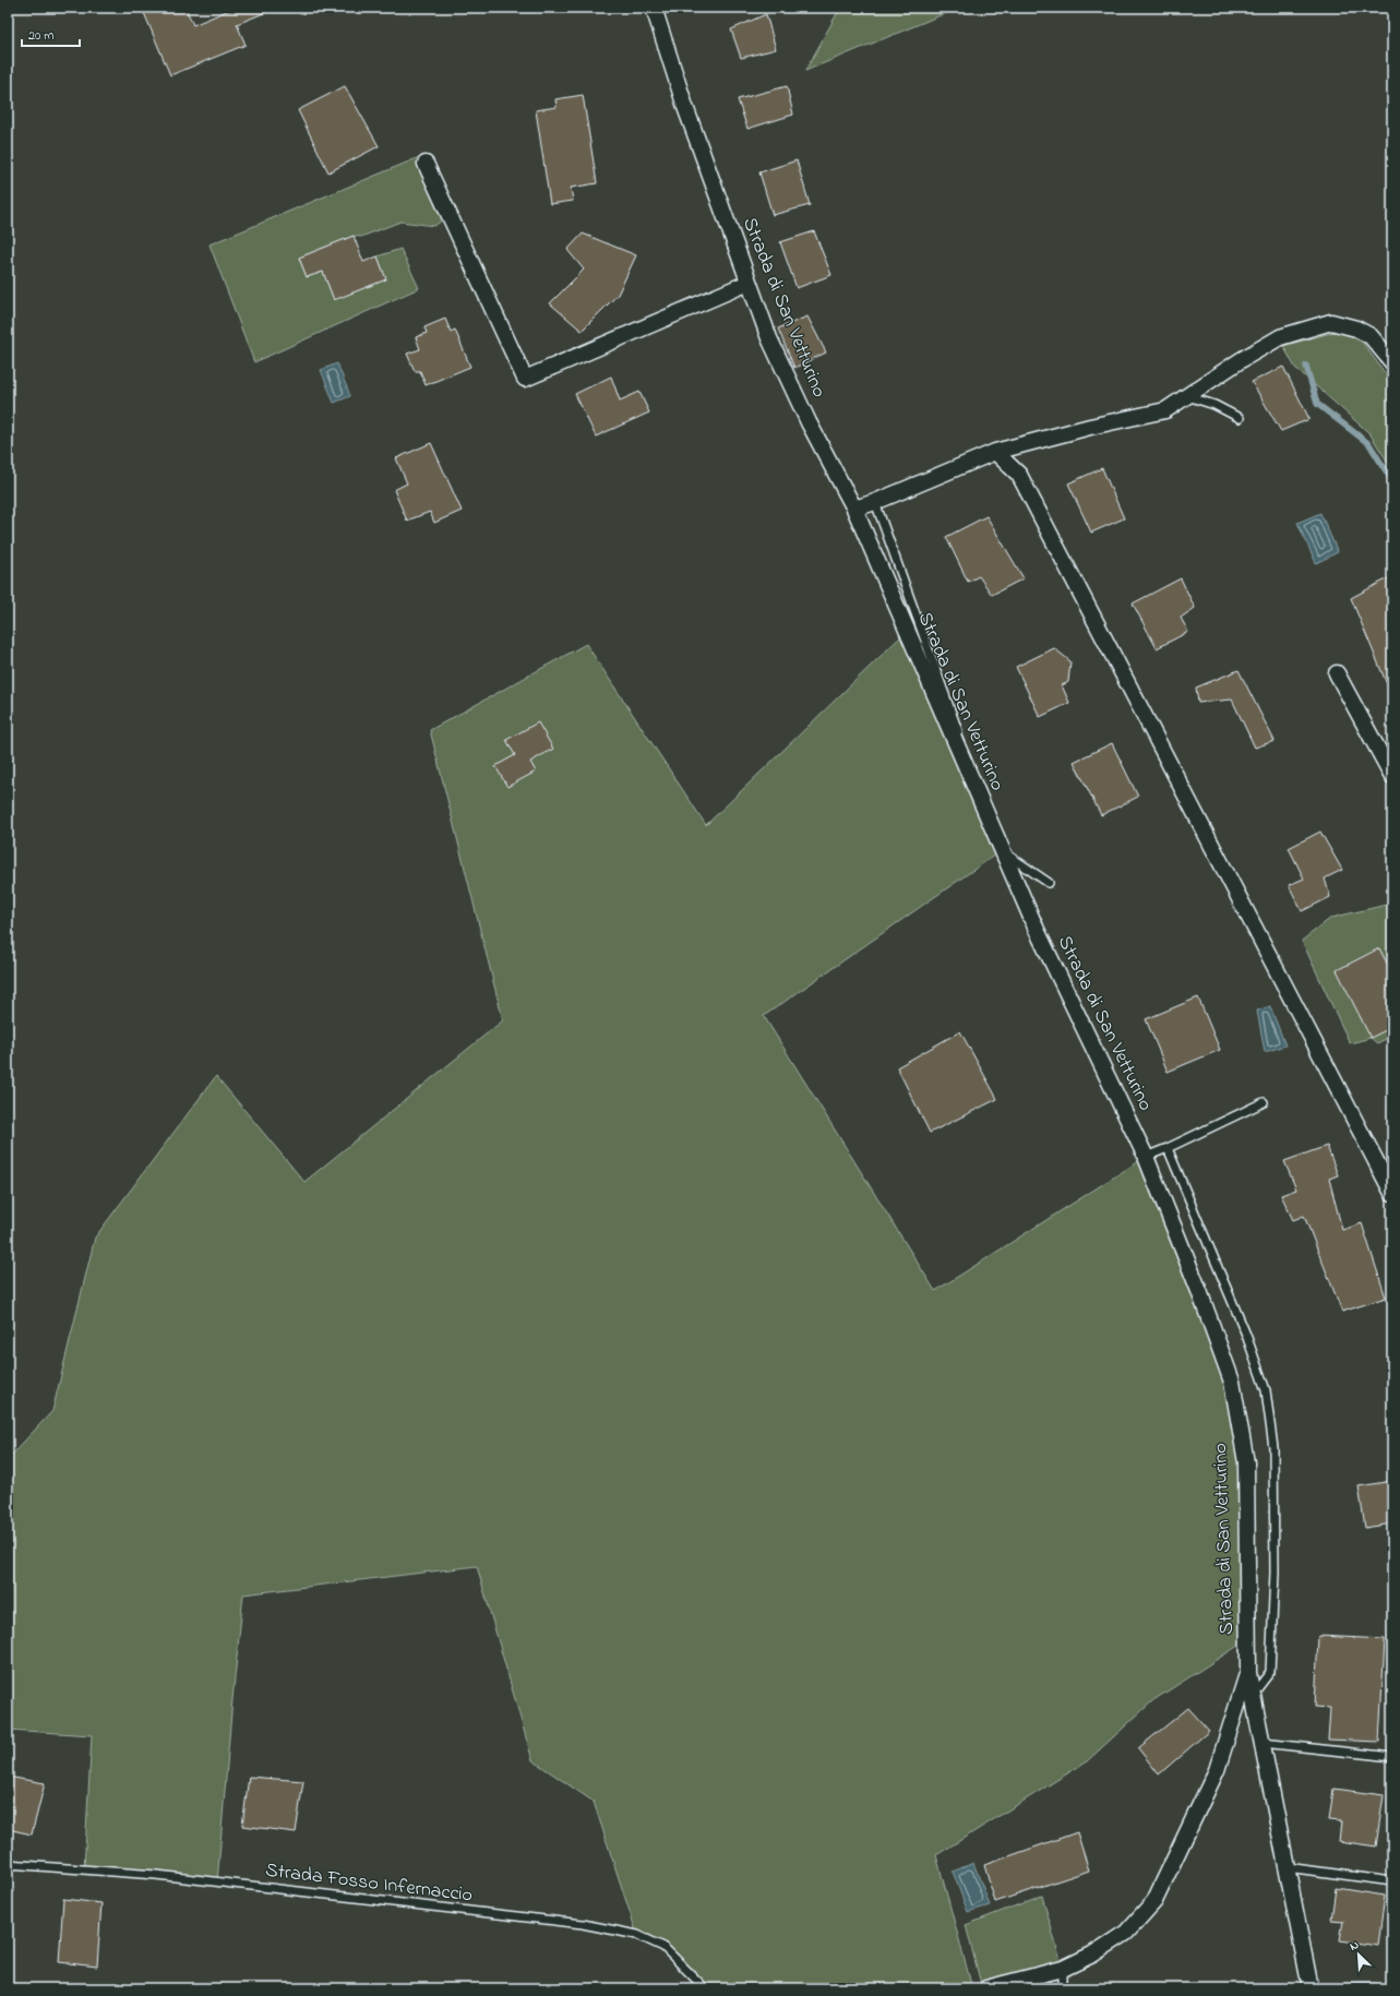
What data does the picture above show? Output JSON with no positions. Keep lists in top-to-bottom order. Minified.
{"streets":{"street":["Strada di San Vetturino"],"lane":["Strada Fosso Infernaccio"]},"scale_bar":"20 m","north":"top left"}
